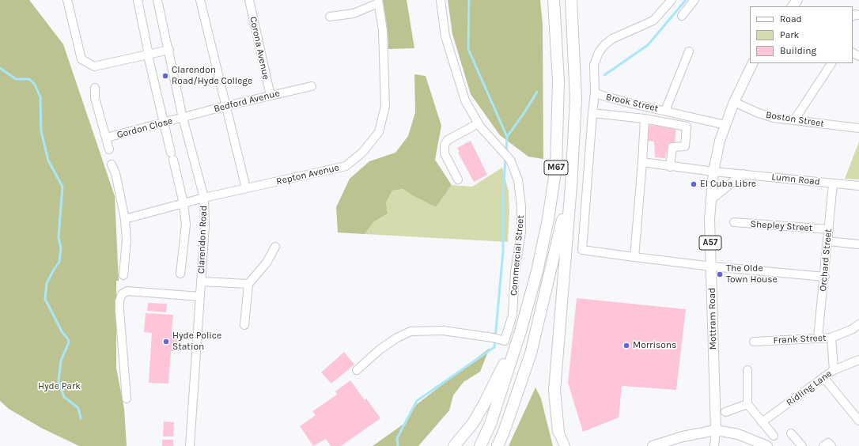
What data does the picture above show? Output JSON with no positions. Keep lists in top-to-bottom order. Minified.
{"streets":{"highway":["M67"],"main road":["A57","Mottram Road"],"street":["Corona Avenue","Bedford Avenue","Brook Street","Boston Street","Gordon Close","Repton Avenue","Lumn Road","Shepley Street","Clarendon Road","Commercial Street","Orchard Street","Frank Street","Ridling Lane"]},"crossings":[["Corona Avenue","Bedford Avenue"],["Bedford Avenue","Gordon Close"],["Bedford Avenue","Clarendon Road"],["Brook Street","Mottram Road"],["Boston Street","Mottram Road"],["Gordon Close","Clarendon Road"],["Repton Avenue","Clarendon Road"],["Lumn Road","Orchard Street"],["Lumn Road","Mottram Road"],["Shepley Street","Orchard Street"],["Orchard Street","Frank Street"],["Frank Street","Ridling Lane"]],"parks":["Hyde Park"],"places":["Clarendon Road/Hyde College","El Cuba Libre","The Olde Town House","Hyde Police Station","Morrisons"],"legend":["Road","Park","Building"]}
